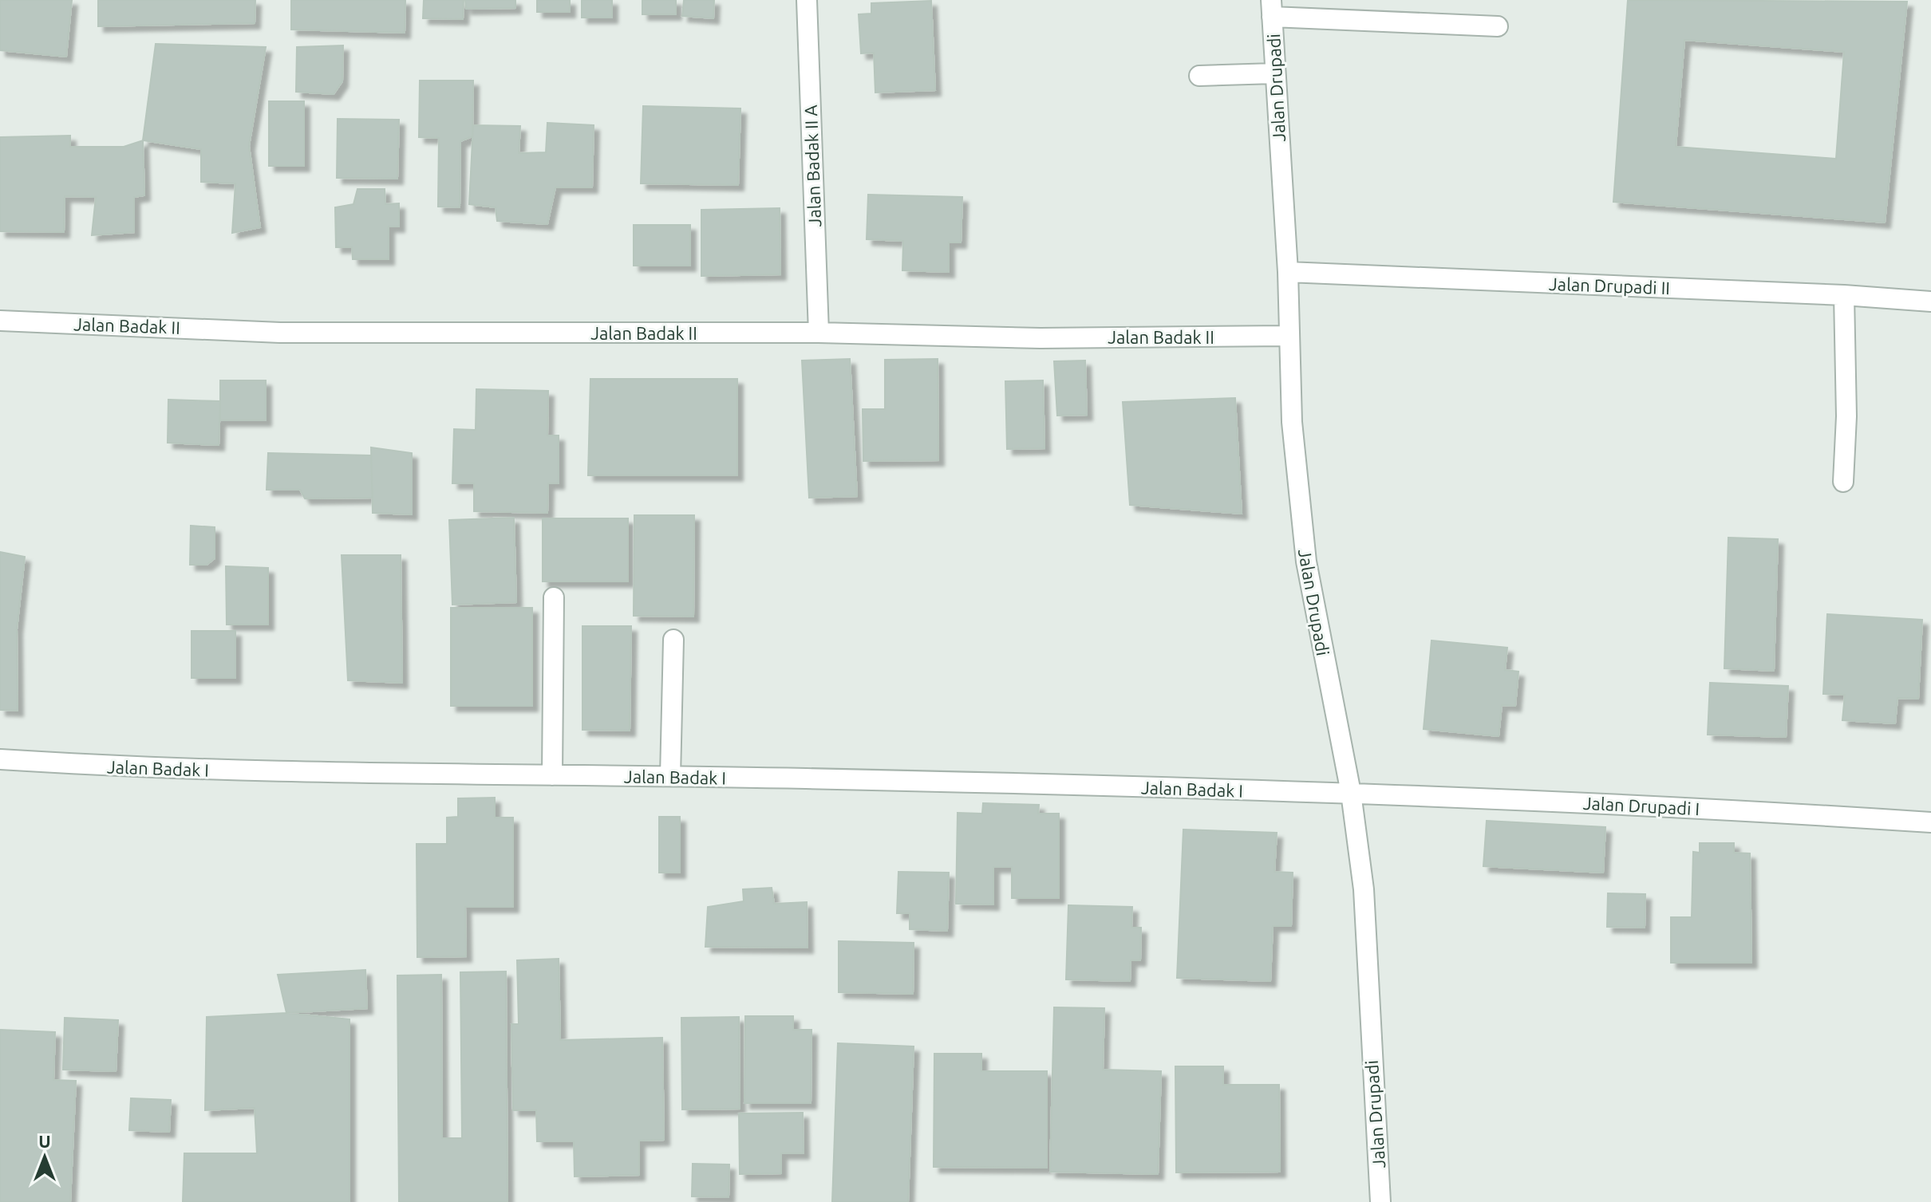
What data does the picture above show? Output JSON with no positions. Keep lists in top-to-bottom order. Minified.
{"streets":{"street":["Jalan Drupadi","Jalan Badak II A","Jalan Drupadi II","Jalan Badak II","Jalan Badak I","Jalan Drupadi I"]},"crossings":[["Jalan Drupadi","Jalan Drupadi II"],["Jalan Drupadi","Jalan Badak II"],["Jalan Drupadi","Jalan Badak I"],["Jalan Drupadi","Jalan Drupadi I"],["Jalan Badak II A","Jalan Badak II"],["Jalan Badak I","Jalan Drupadi I"]],"north":"top"}
